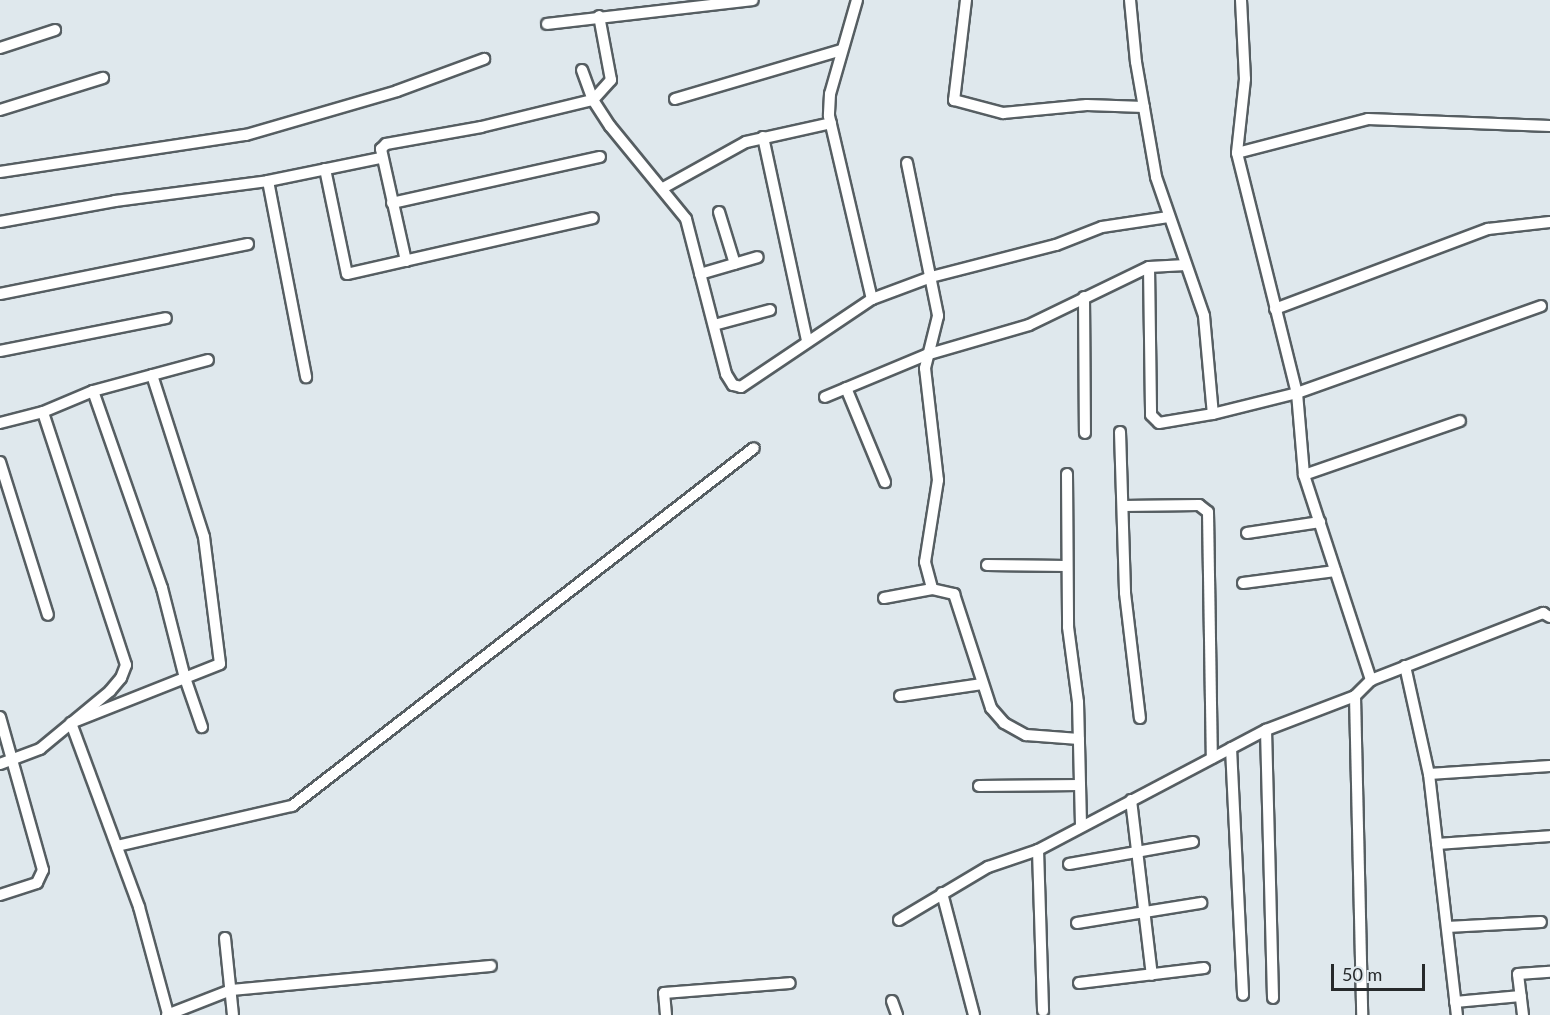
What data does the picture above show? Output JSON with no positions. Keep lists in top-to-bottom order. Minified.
{"scale_bar":"50 m"}
